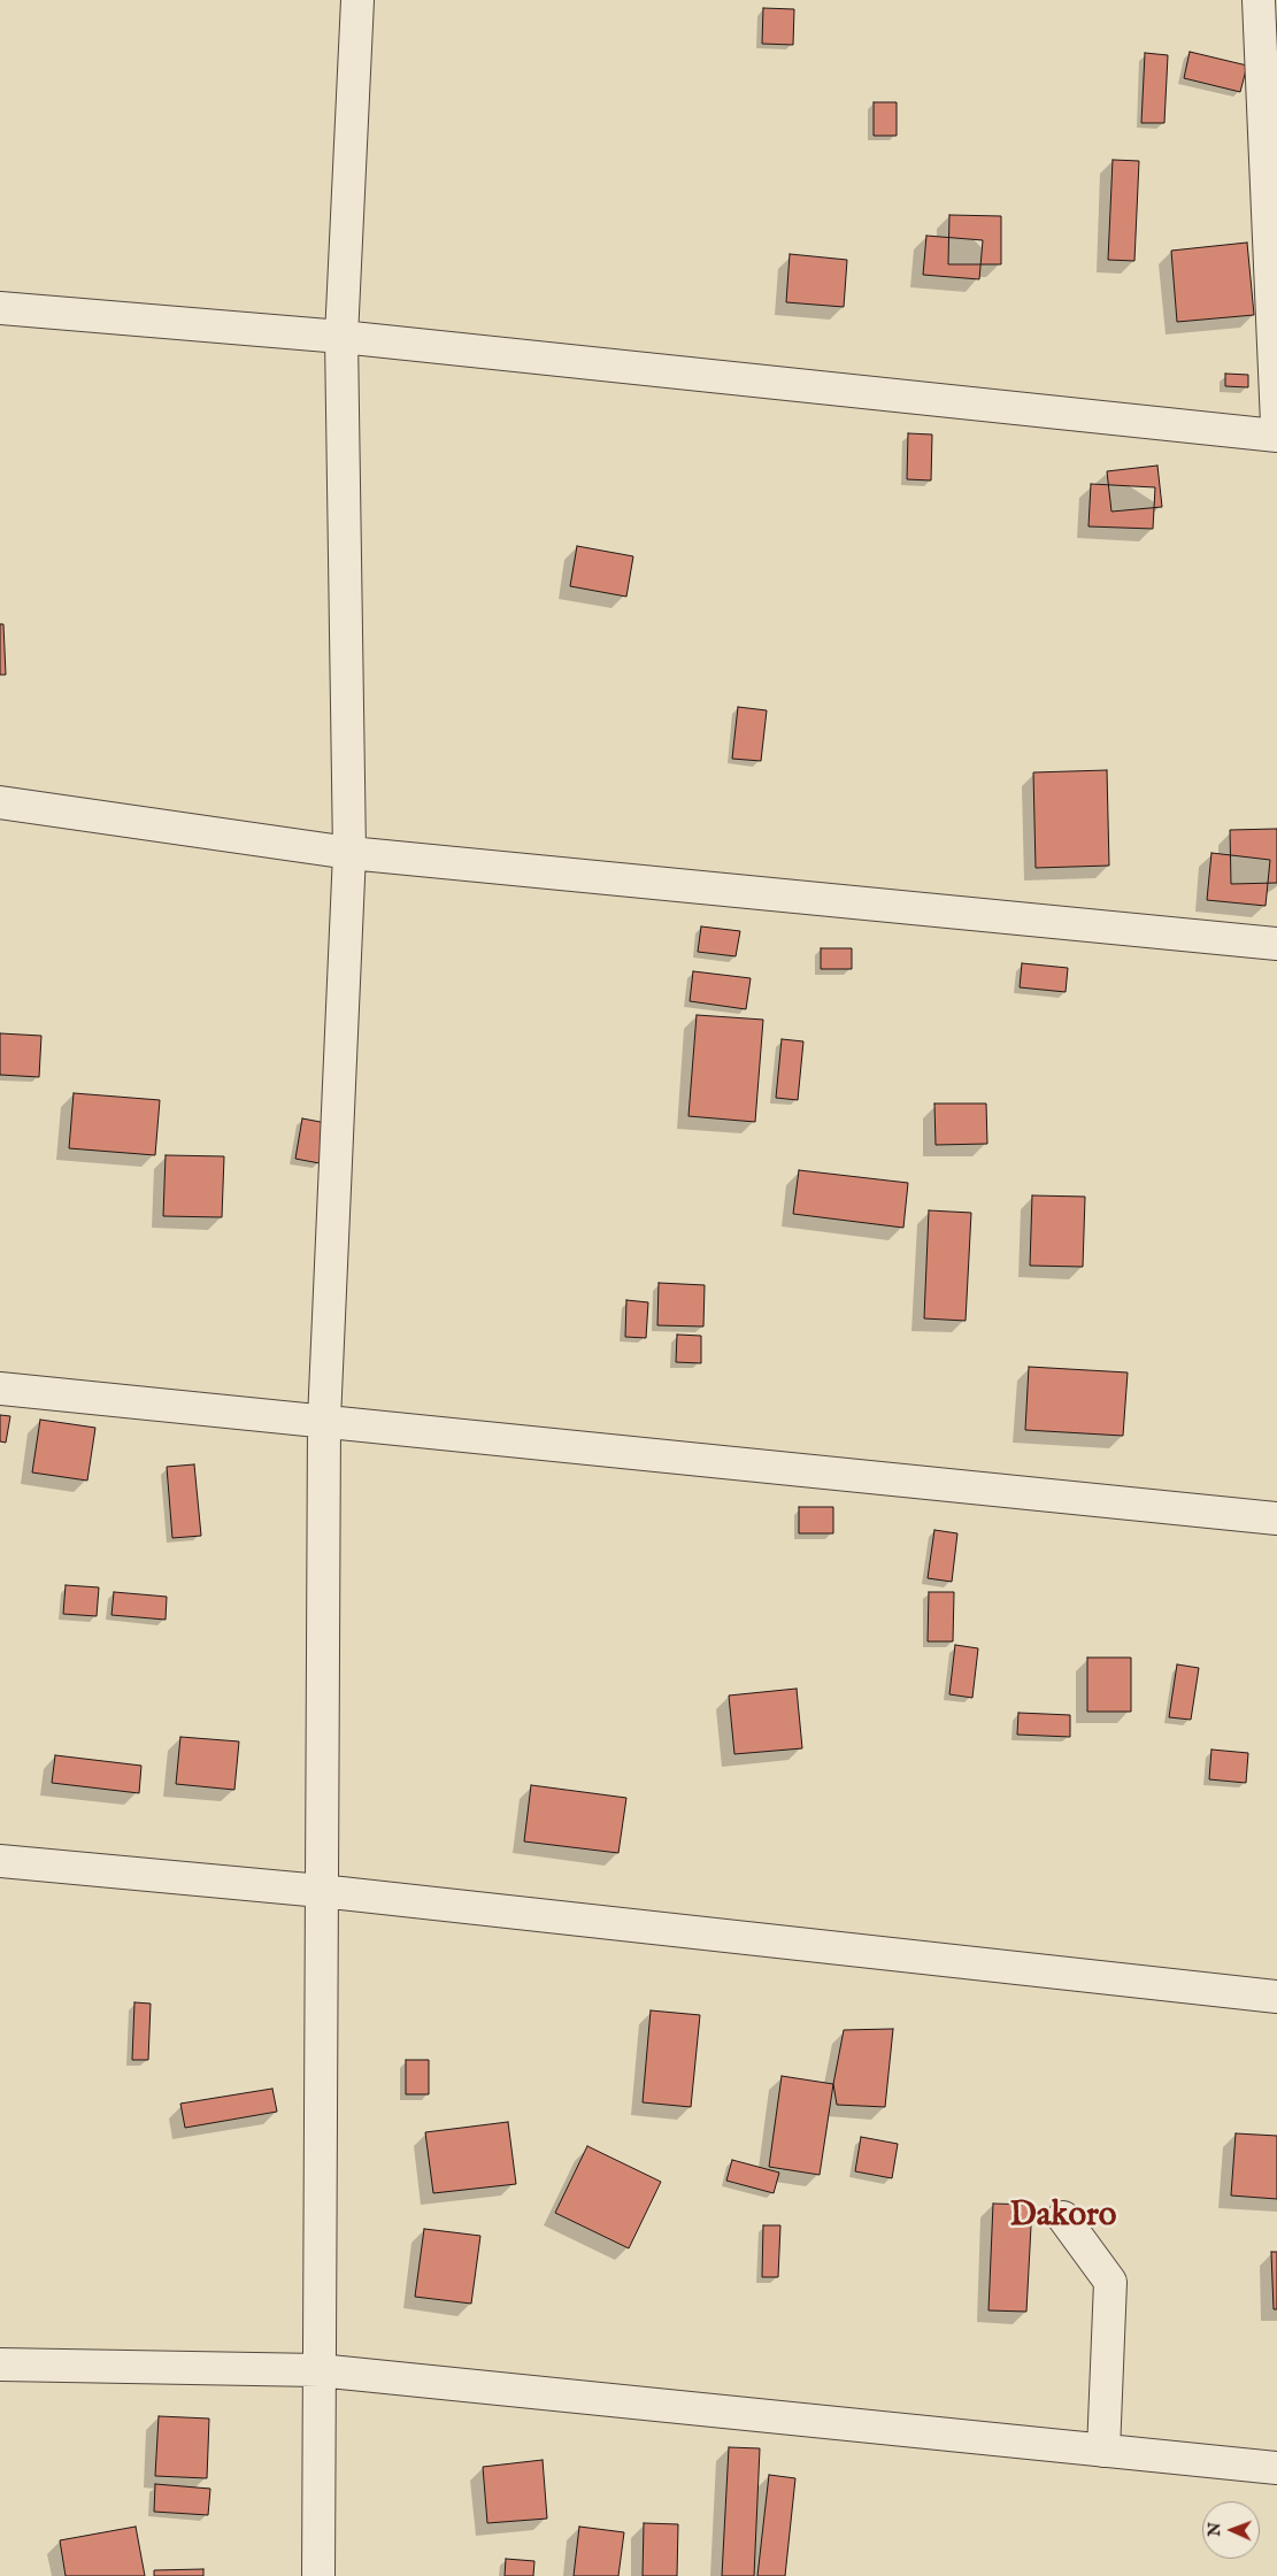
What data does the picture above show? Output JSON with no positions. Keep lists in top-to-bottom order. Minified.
{"districts":["Dakoro"],"north":"left"}
